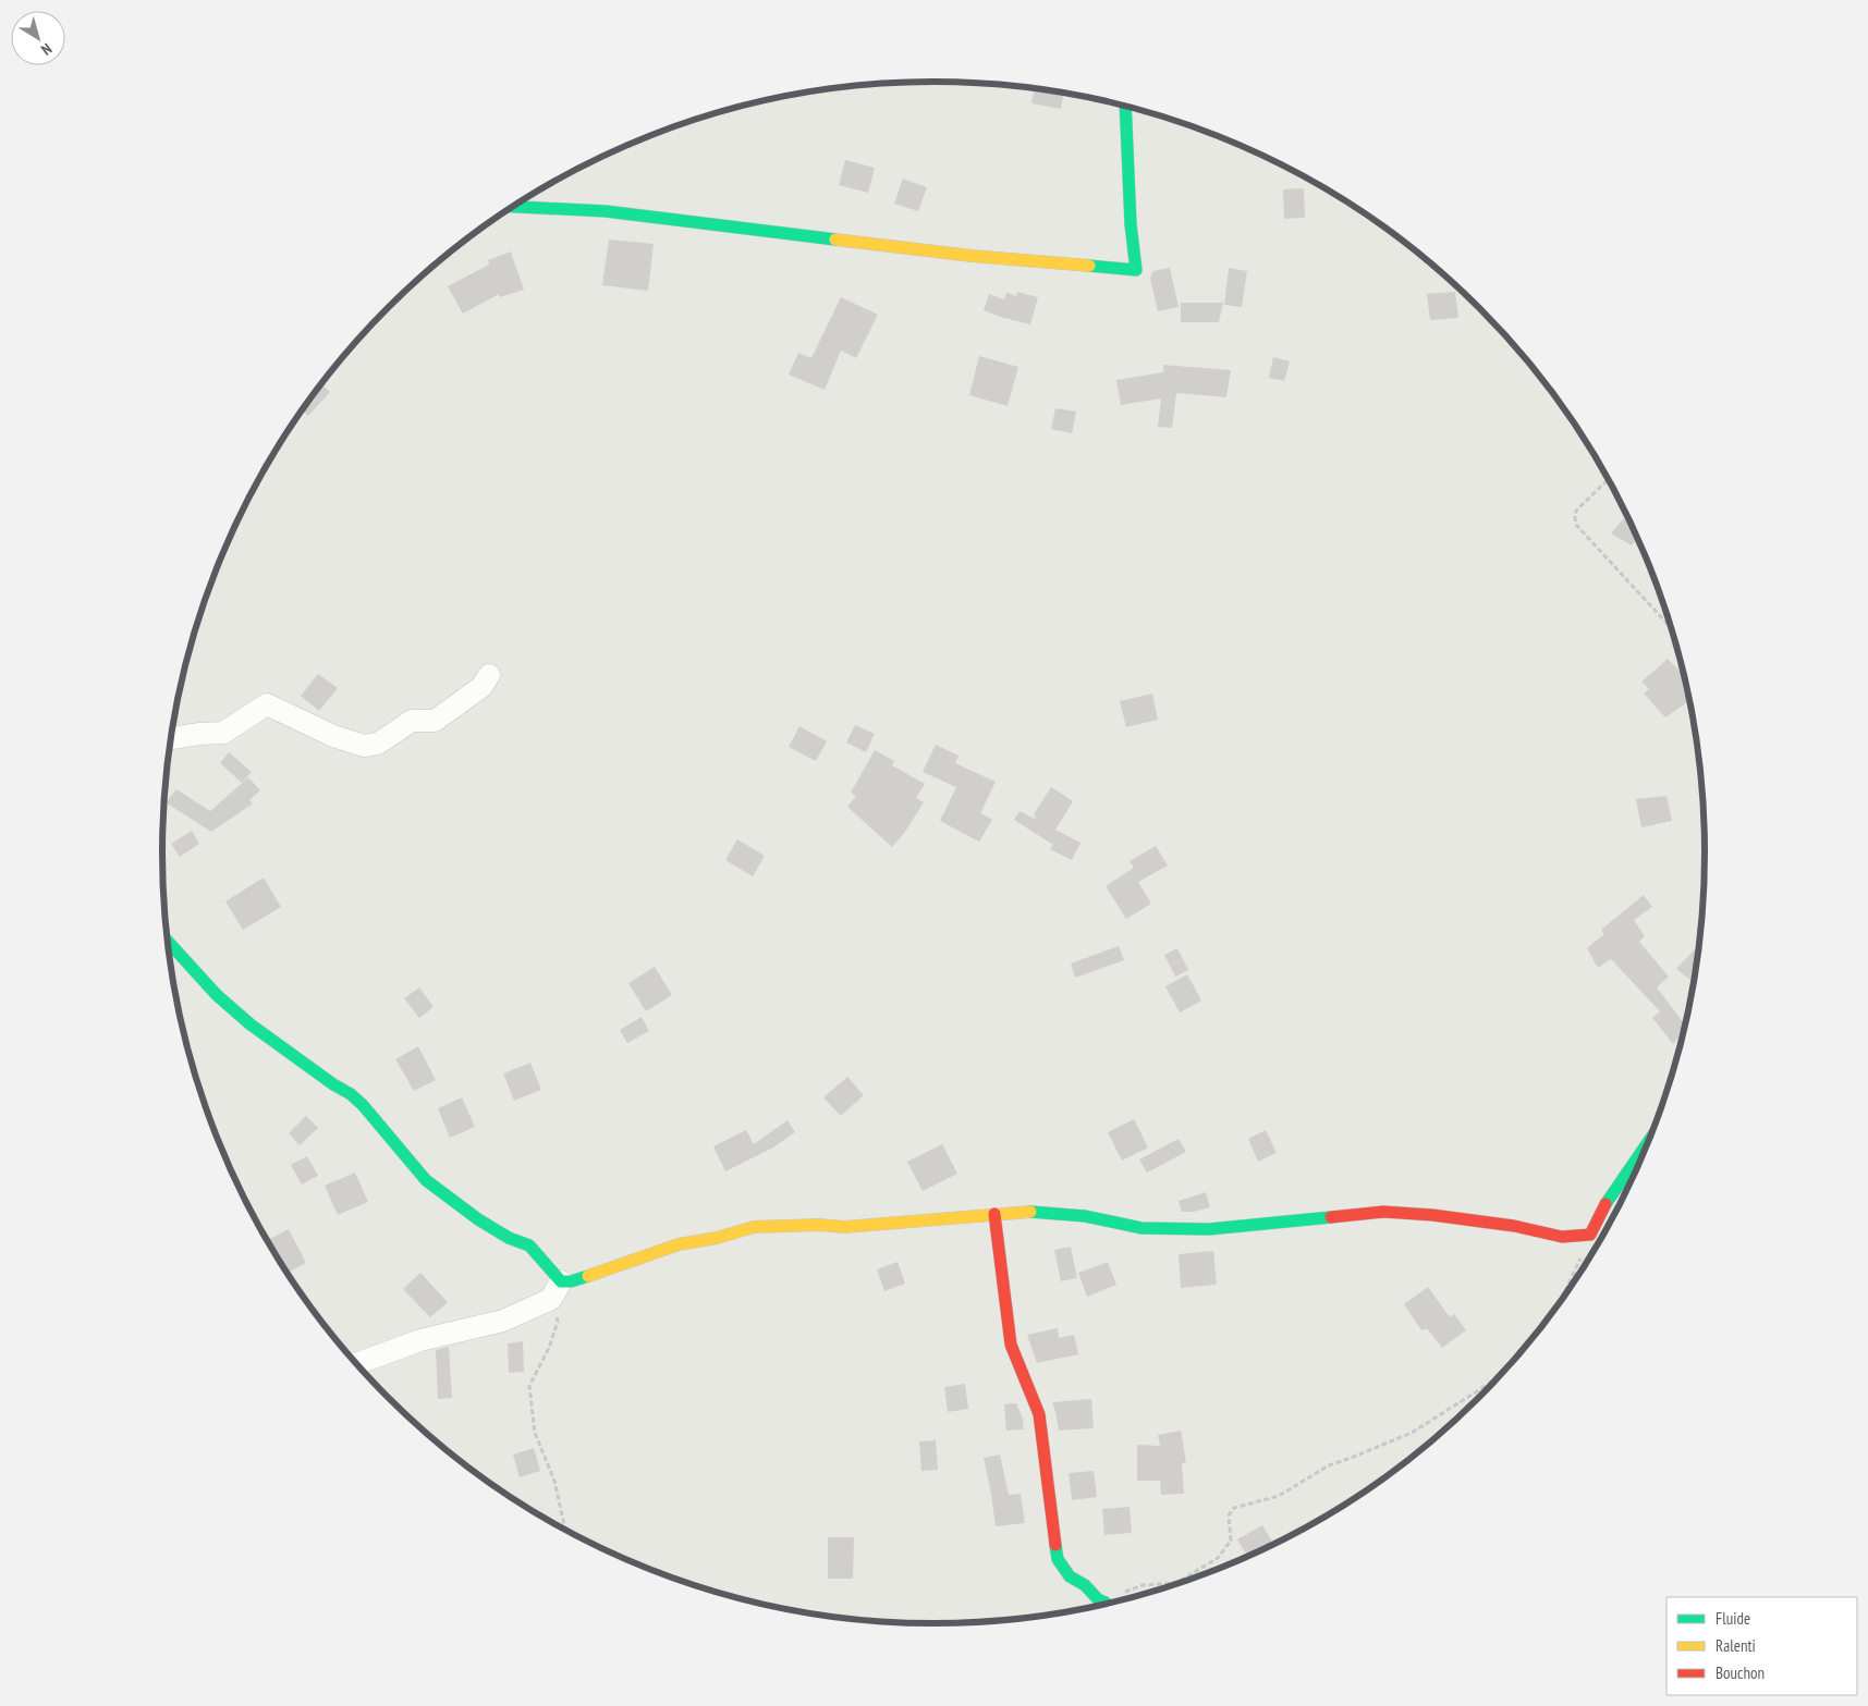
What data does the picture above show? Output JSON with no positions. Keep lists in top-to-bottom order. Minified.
{"legend":["Fluide","Ralenti","Bouchon"],"north":"bottom right"}
